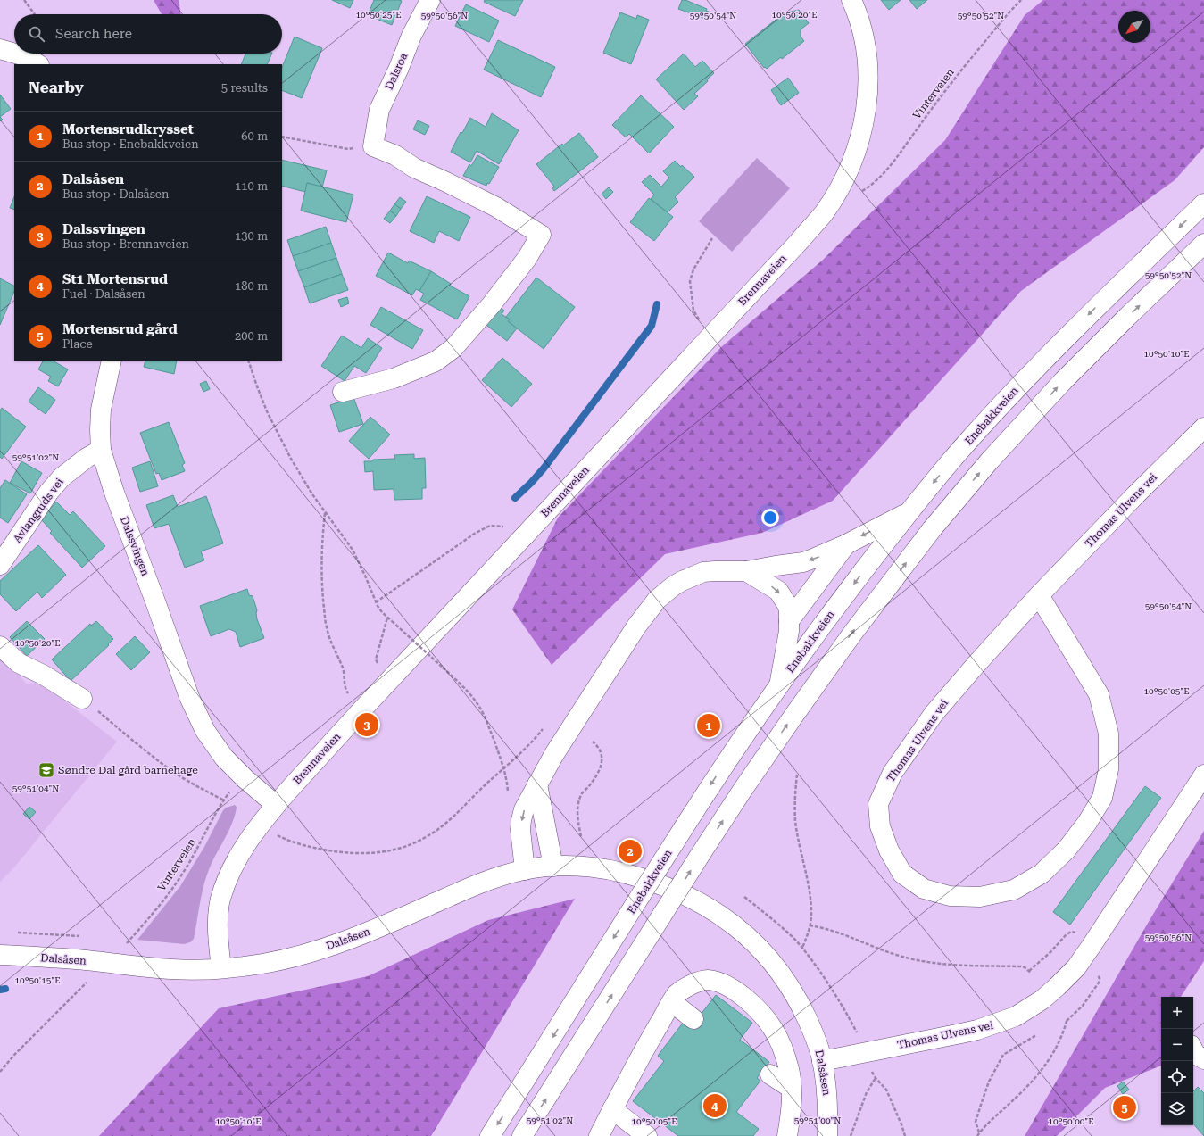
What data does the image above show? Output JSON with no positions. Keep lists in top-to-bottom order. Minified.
{"streets":{"main road":["Dalsroa","Brennaveien","Enebakkveien","Avlangruds vei","Thomas Ulvens vei","Dalssvingen","Dalsåsen"],"path":["Vinterveien"]},"crossings":[["Brennaveien","Dalssvingen"],["Brennaveien","Dalsåsen"],["Avlangruds vei","Dalssvingen"],["Thomas Ulvens vei","Dalsåsen"]],"places":{"school or university":["Søndre Dal gård barnehage"]},"north":"bottom left","page":{"search":"Search here","heading":["Nearby","5 results"],"list":[{"mark":"1","name":"Mortensrudkrysset","note":"Bus stop · Enebakkveien","value":"60 m"},{"mark":"2","name":"Dalsåsen","note":"Bus stop · Dalsåsen","value":"110 m"},{"mark":"3","name":"Dalssvingen","note":"Bus stop · Brennaveien","value":"130 m"},{"mark":"4","name":"St1 Mortensrud","note":"Fuel · Dalsåsen","value":"180 m"},{"mark":"5","name":"Mortensrud gård","note":"Place","value":"200 m"}],"pins":["3","1","2","4","5"],"map_buttons":["+","−"]},"coordinates":["10°50'25\"E","10°50'20\"E","59°50'56\"N","59°50'54\"N","59°50'52\"N","10°50'10\"E","59°51'02\"N","10°50'05\"E","59°51'04\"N","10°50'15\"E","59°51'00\"N","10°50'00\"E"]}
